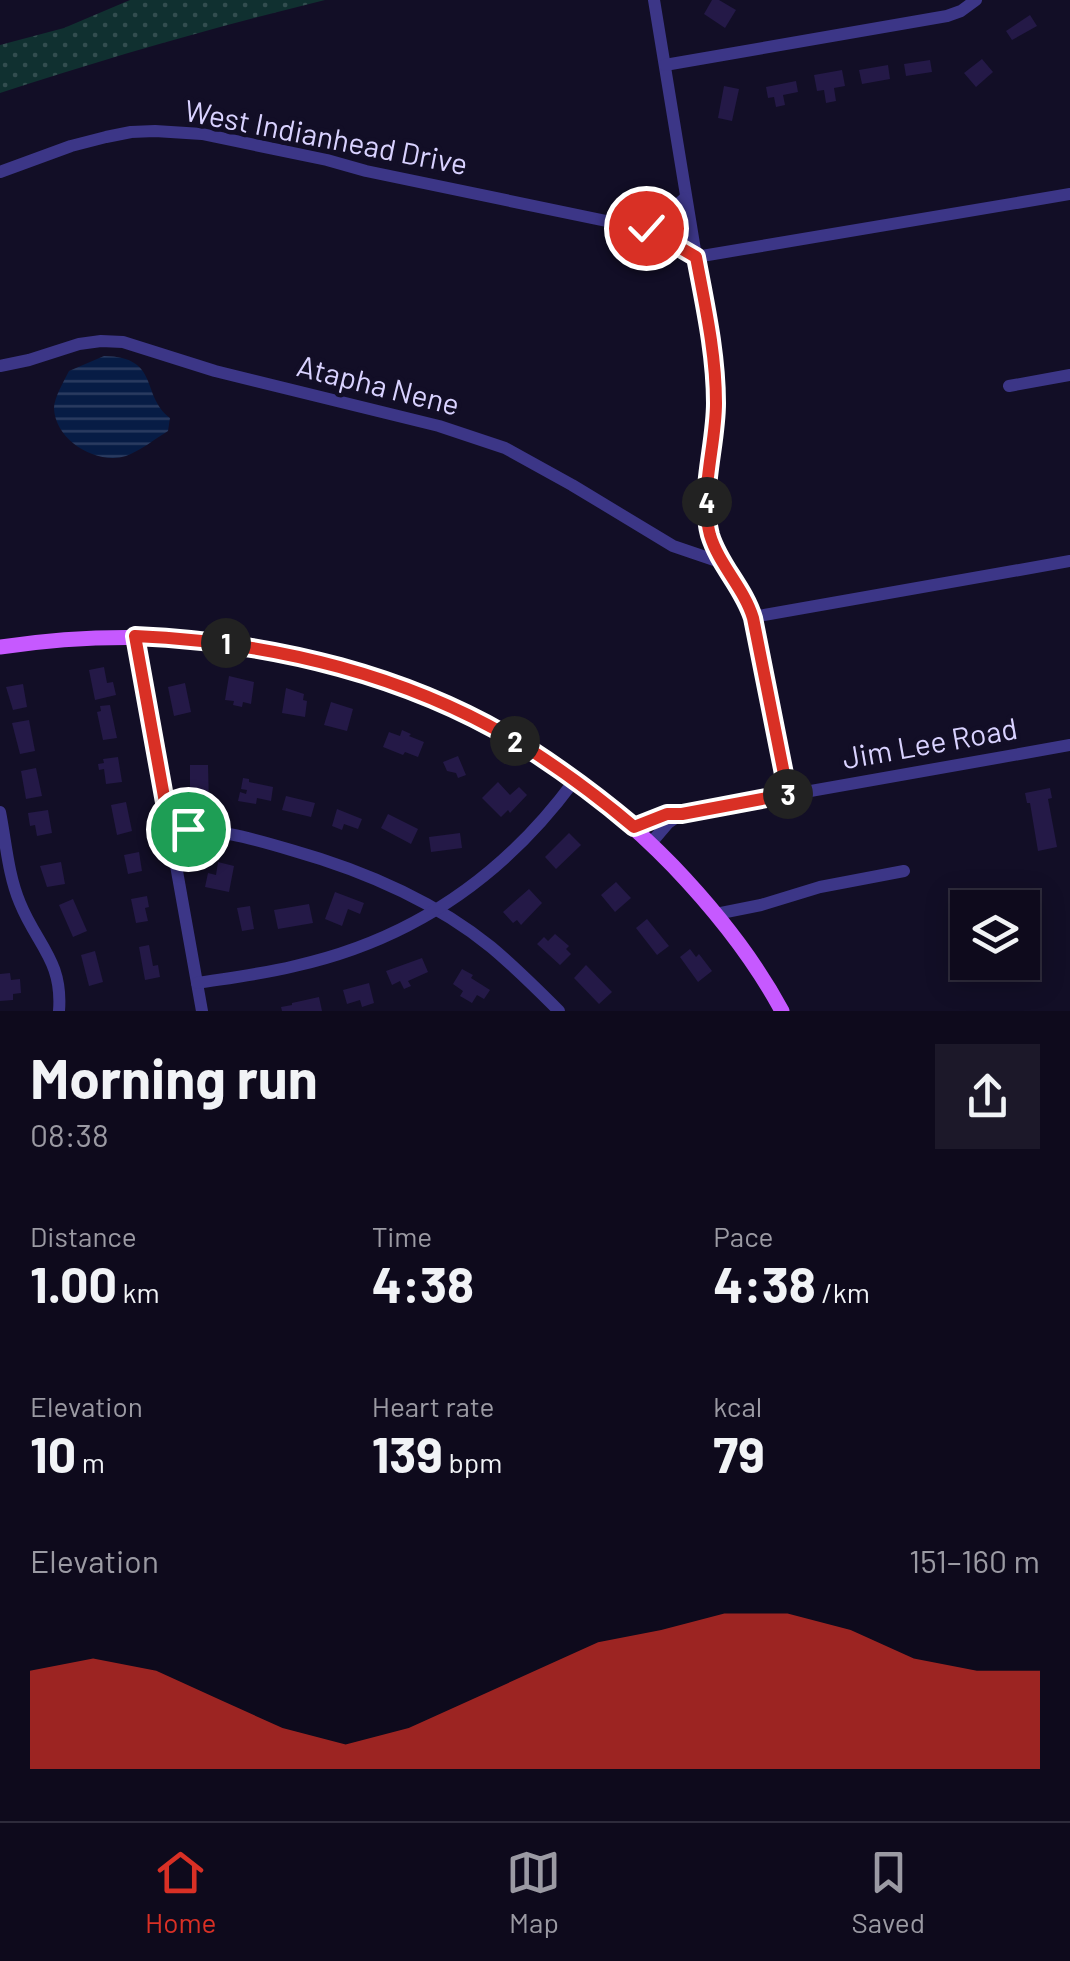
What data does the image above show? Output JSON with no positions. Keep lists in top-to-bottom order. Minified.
{"streets":{"street":["West Indianhead Drive","Atapha Nene","Jim Lee Road"]},"page":{"pins":["4","1","2","3"],"heading":["Morning run","08:38"],"stats":[["Distance","1.00 km"],["Time","4:38"],["Pace","4:38 /km"],["Elevation","10 m"],["Heart rate","139 bpm"],["kcal","79"]],"chart":["Elevation","151–160 m"],"tabs":["Home","Map","Saved"]}}
